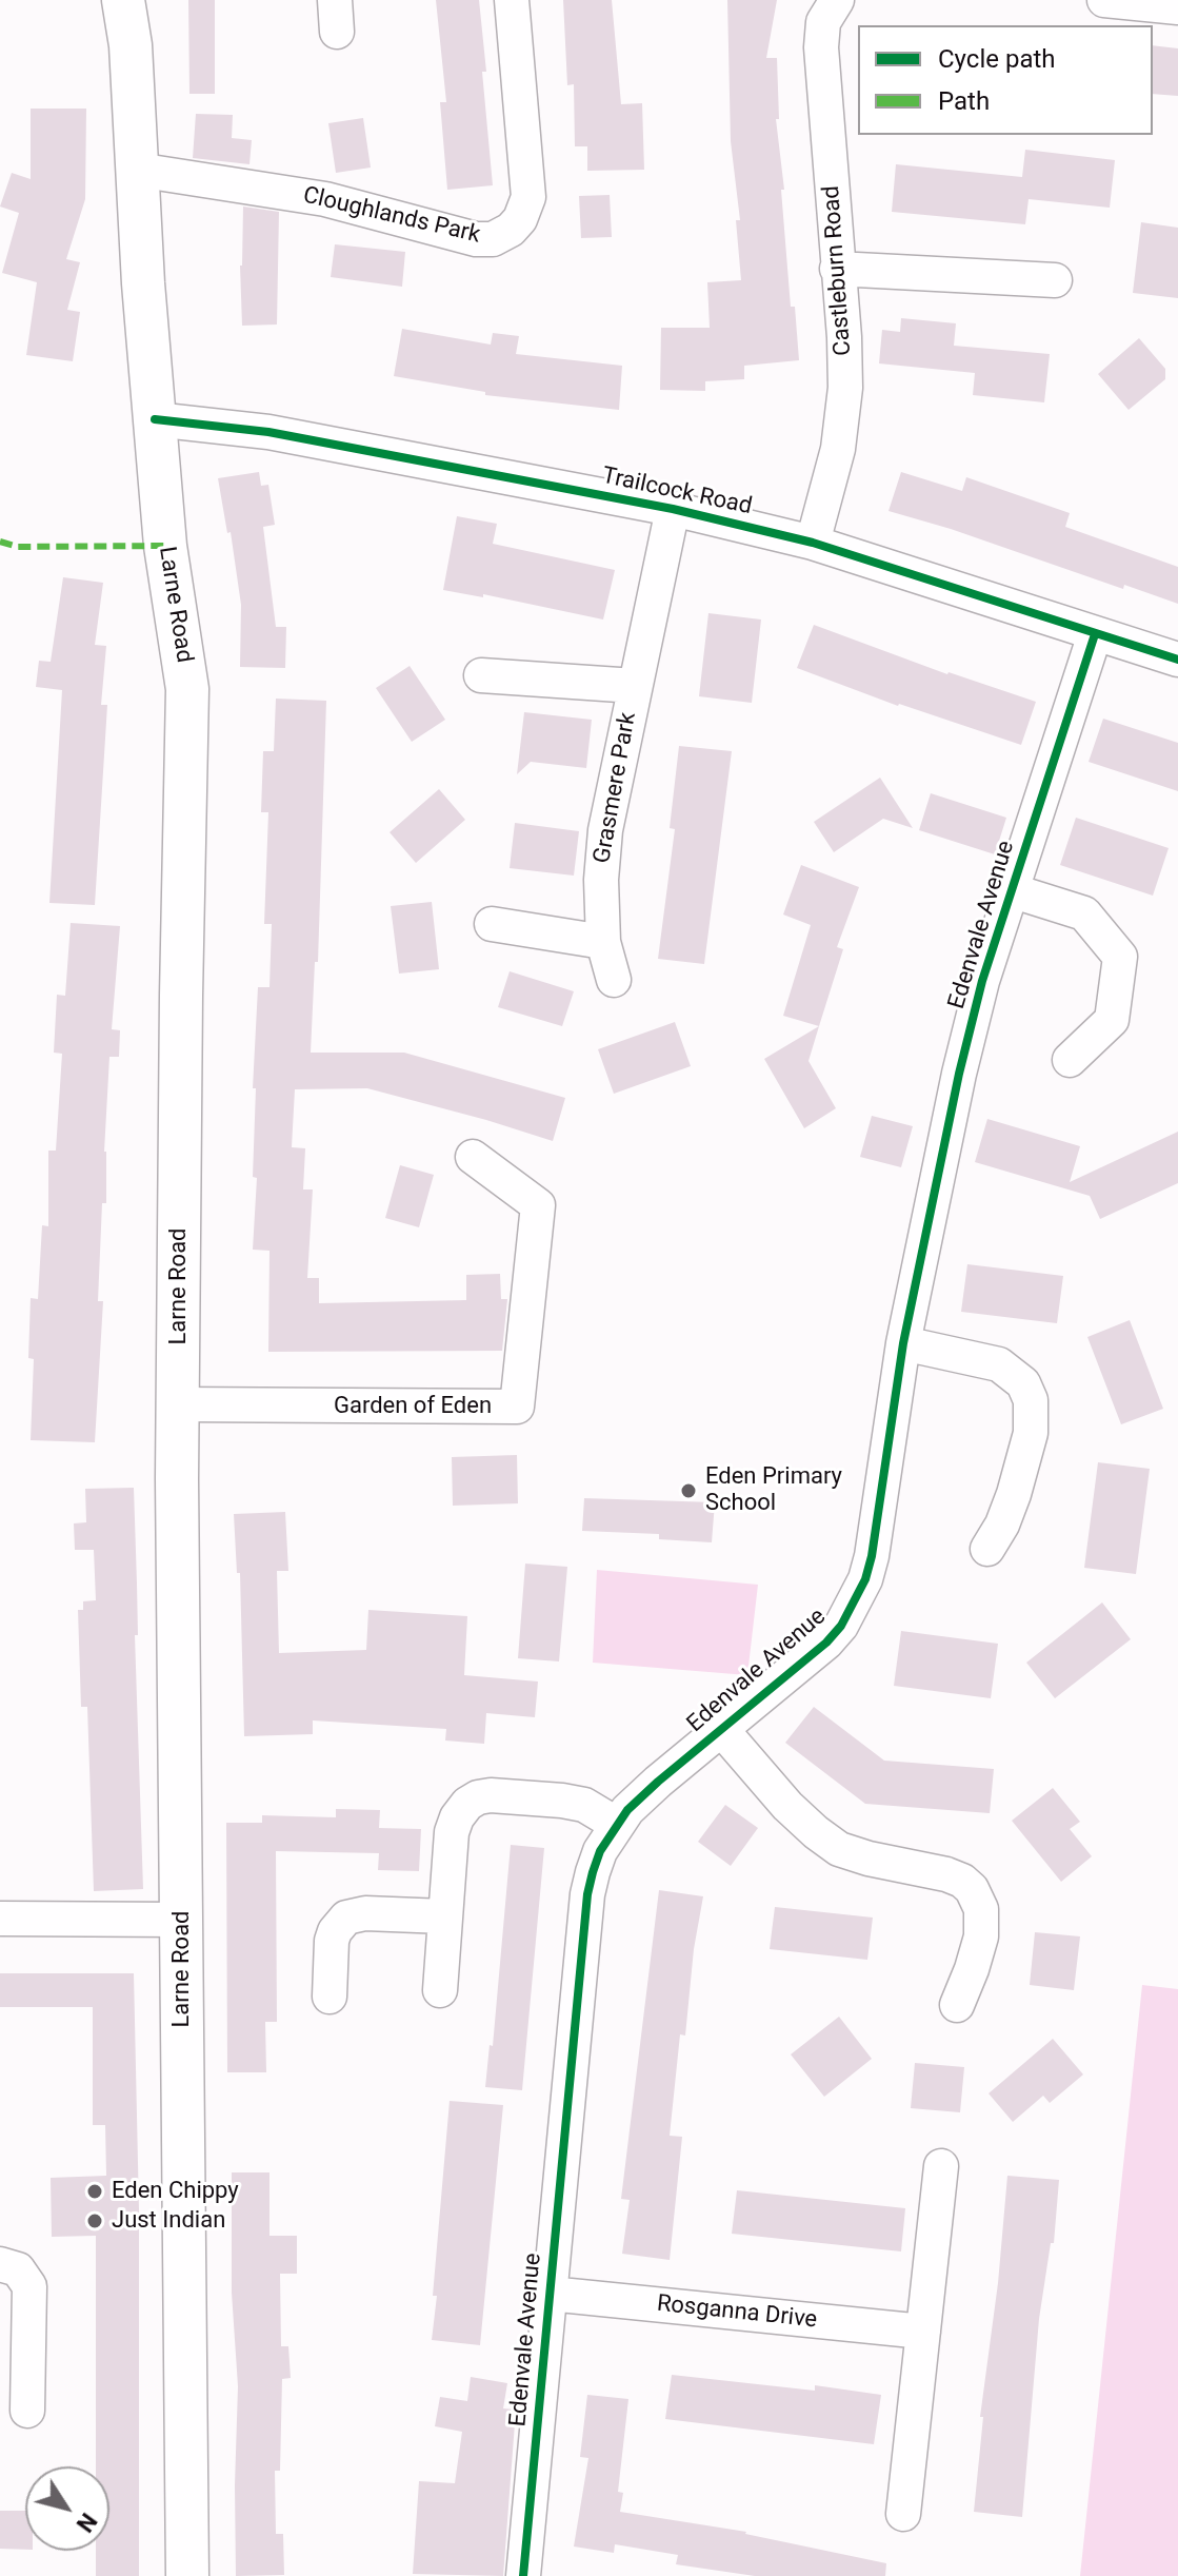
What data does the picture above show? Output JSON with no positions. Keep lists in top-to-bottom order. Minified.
{"streets":{"main road":["Larne Road"],"street":["Cloughlands Park","Castleburn Road","Trailcock Road","Grasmere Park","Edenvale Avenue","Garden of Eden","Rosganna Drive"]},"crossings":[["Cloughlands Park","Larne Road"],["Castleburn Road","Trailcock Road"],["Trailcock Road","Larne Road"],["Trailcock Road","Grasmere Park"],["Trailcock Road","Edenvale Avenue"],["Larne Road","Garden of Eden"],["Edenvale Avenue","Rosganna Drive"]],"places":["Eden Primary School","Eden Chippy","Just Indian"],"legend":["Cycle path","Path"],"north":"bottom right"}
